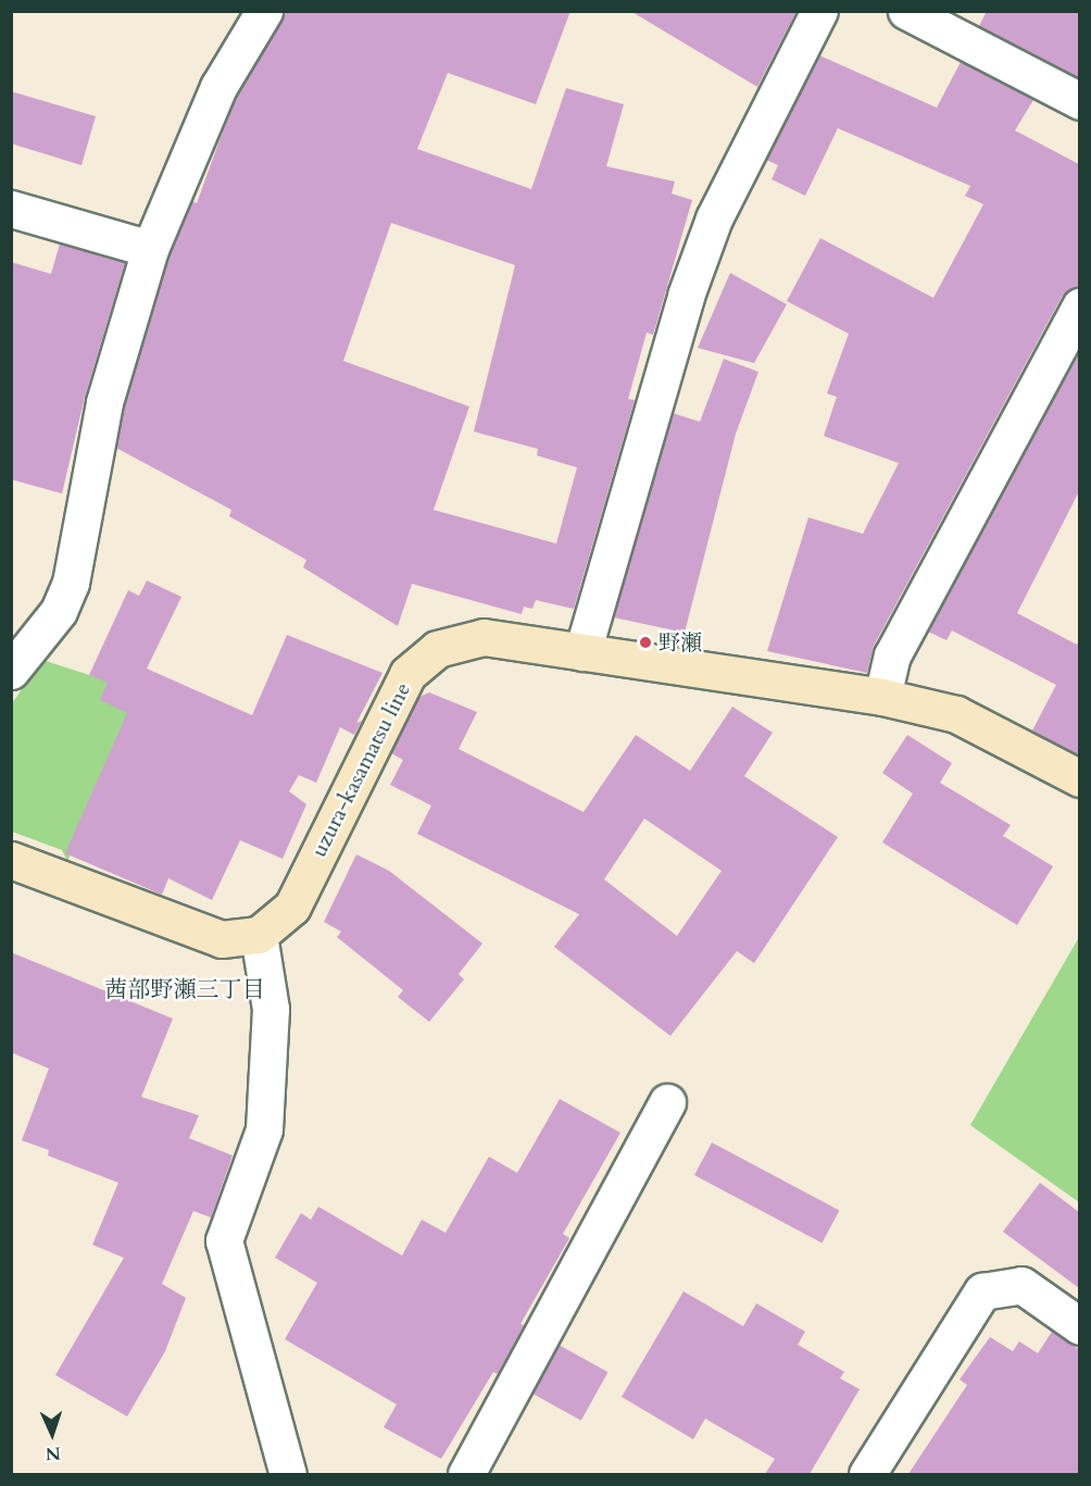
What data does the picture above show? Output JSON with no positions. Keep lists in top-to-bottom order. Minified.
{"streets":{"main road":["uzura-kasamatsu line"]},"districts":["茜部野瀬三丁目"],"places":["野瀬"],"north":"bottom"}
